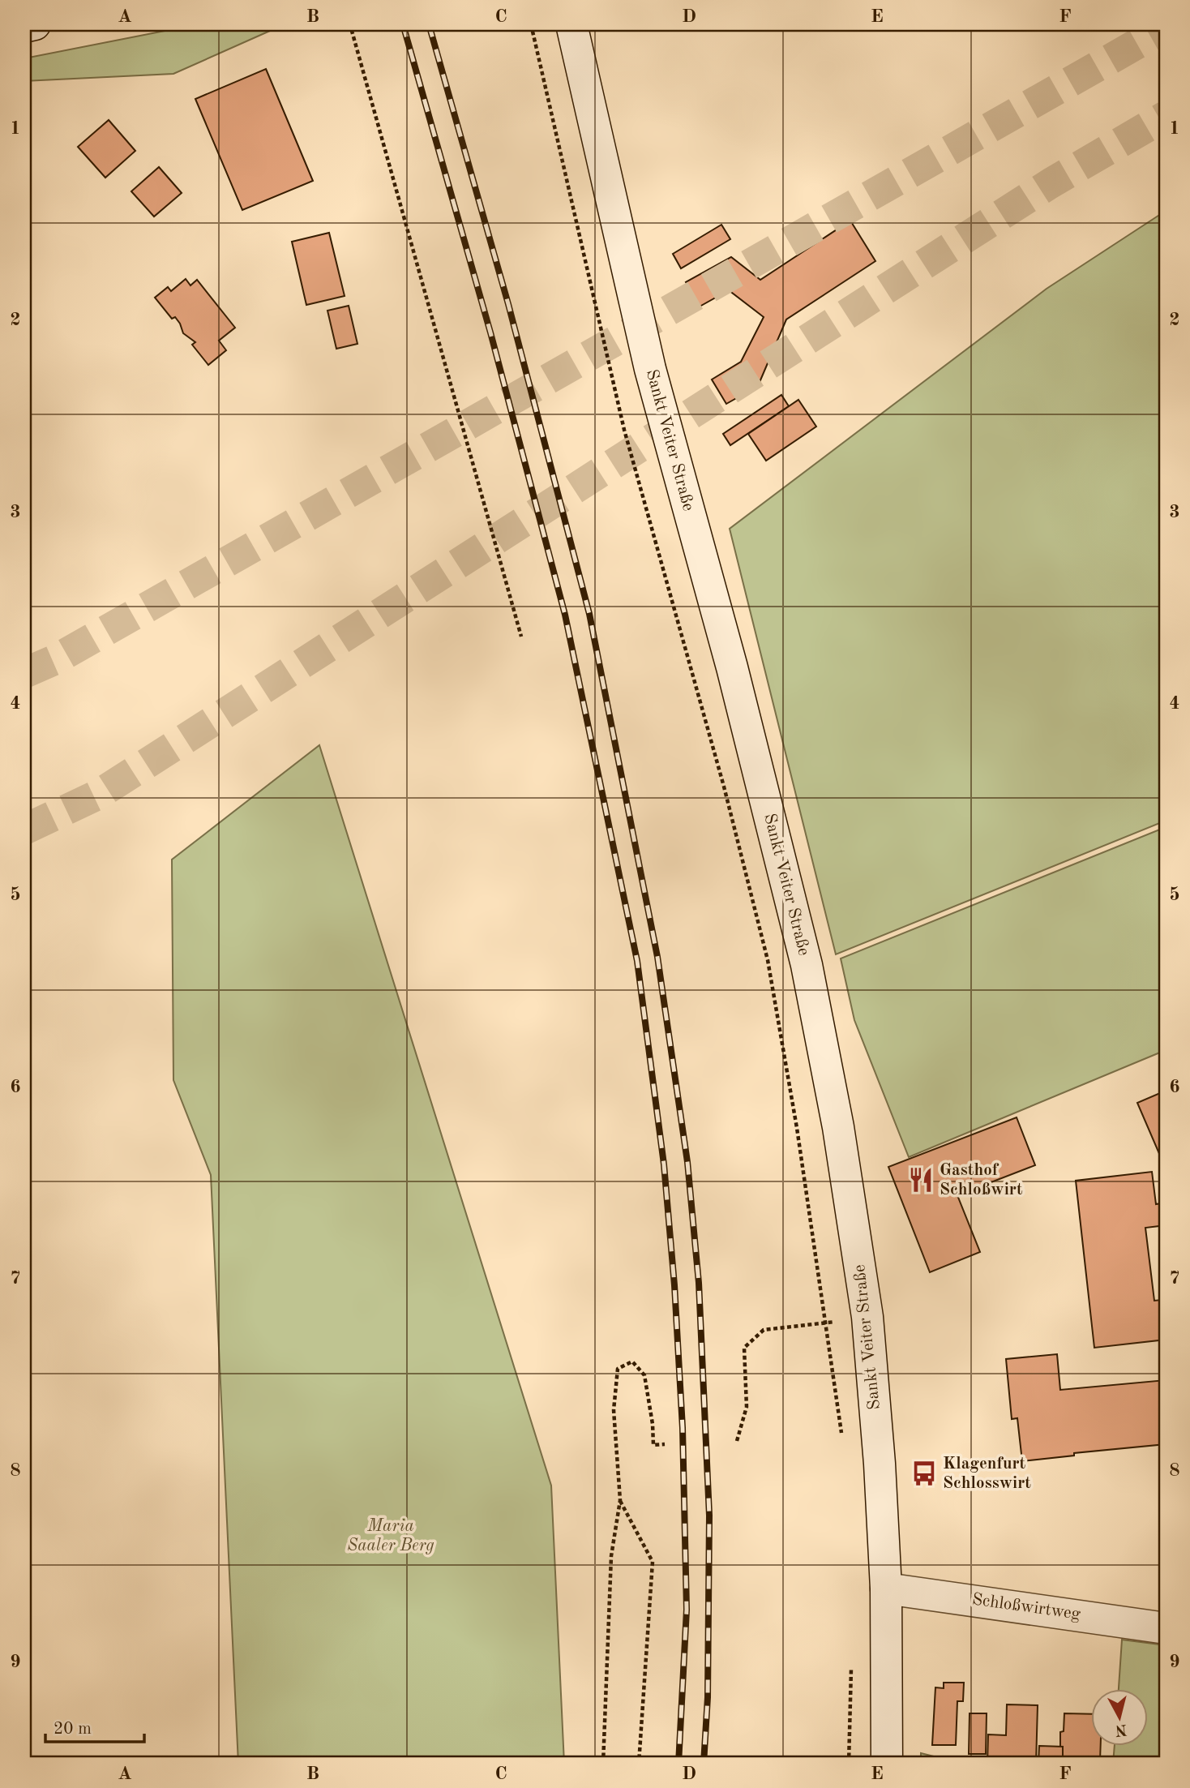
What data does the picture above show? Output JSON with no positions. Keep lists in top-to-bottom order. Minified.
{"streets":{"main road":["Sankt Veiter Straße","Schloßwirtweg"]},"crossings":[["Sankt Veiter Straße","Schloßwirtweg"]],"parks":["Maria Saaler Berg"],"places":{"restaurant":["Gasthof Schloßwirt"],"bus stop":["Klagenfurt Schlosswirt"]},"scale_bar":"20 m","north":"bottom","grid":{"columns":["A","B","C","D","E","F"],"rows":["1","2","3","4","5","6","7","8","9"]}}
